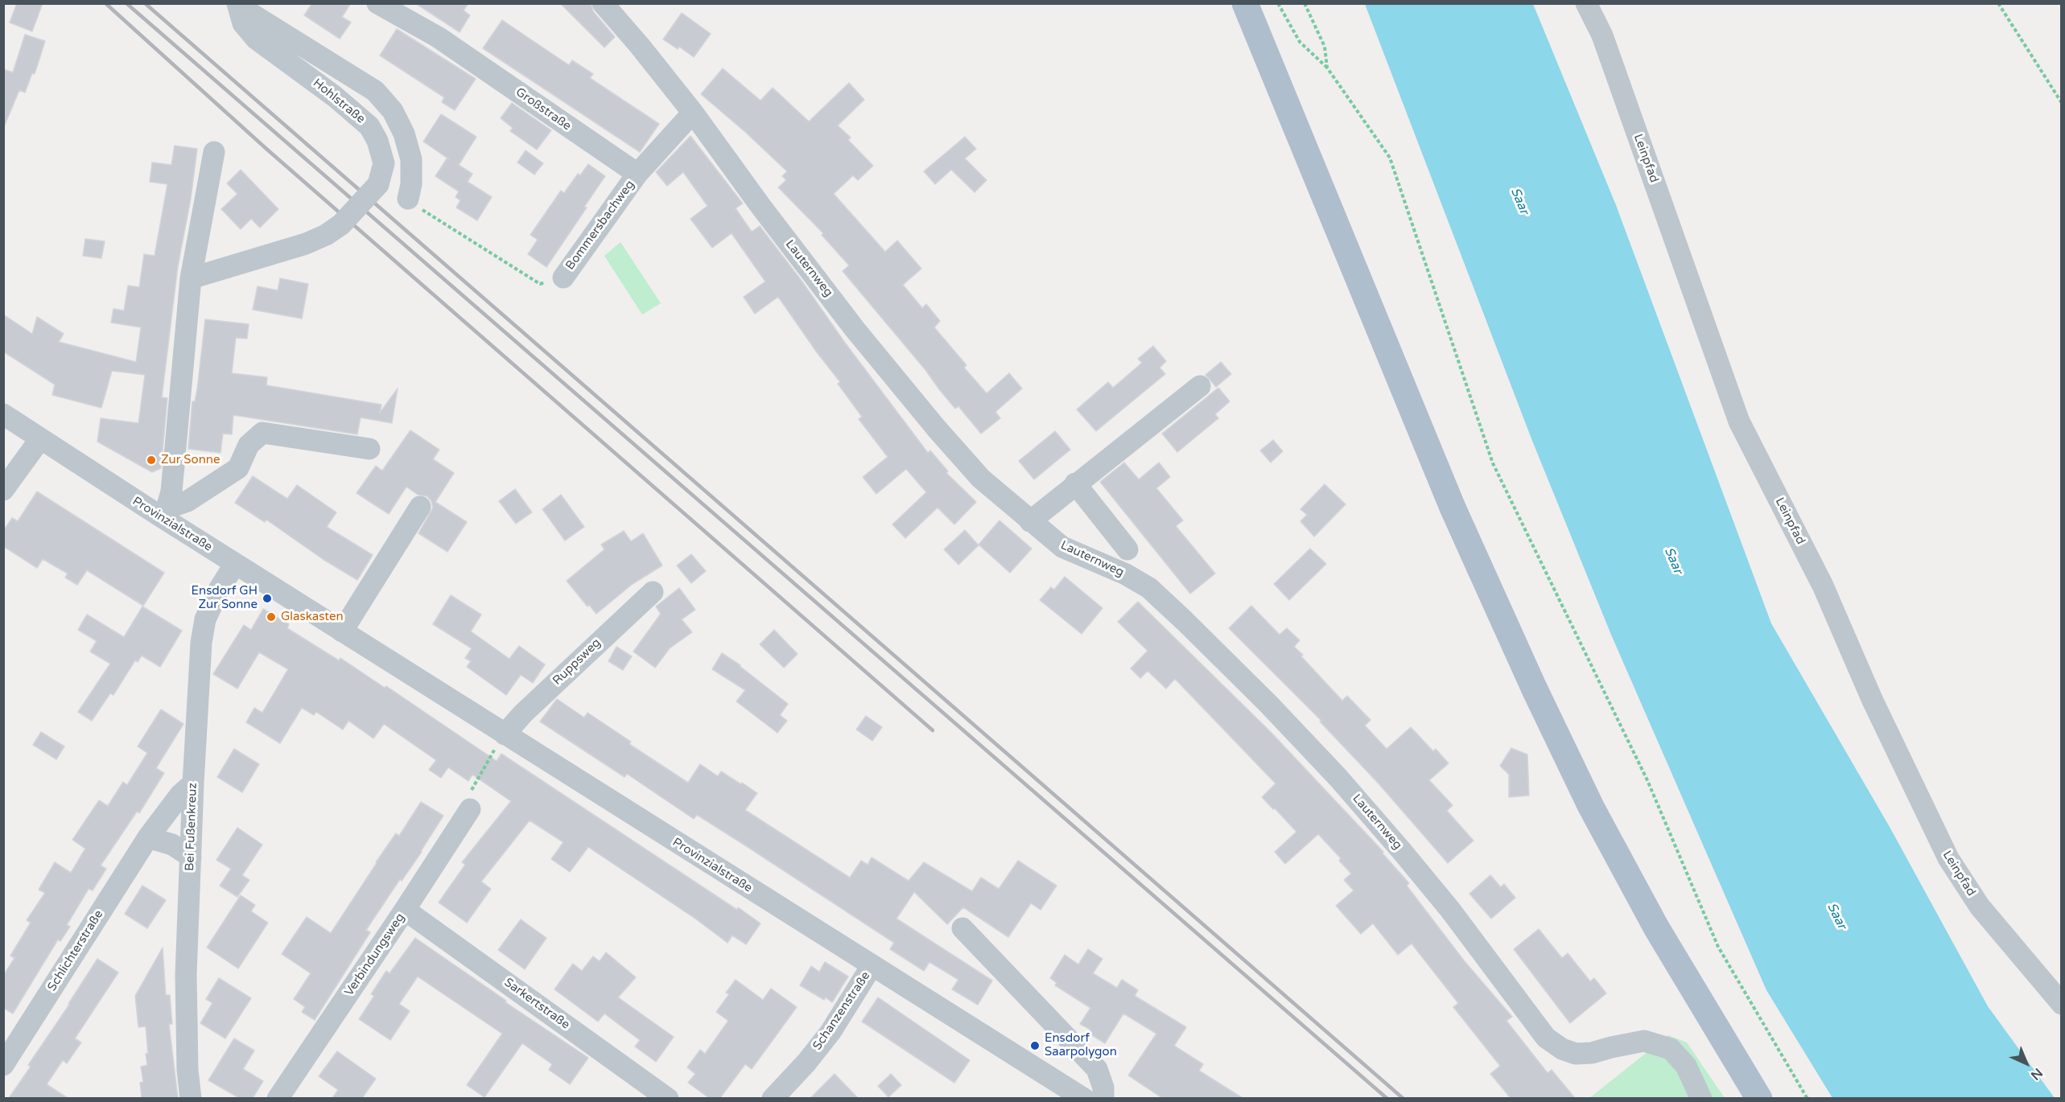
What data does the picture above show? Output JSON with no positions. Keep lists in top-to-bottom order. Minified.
{"streets":{"street":["Hohlstraße","Großstraße","Leinpfad","Bommersbachweg","Lauternweg","Provinzialstraße","Ruppsweg","Bei Fußenkreuz","Schlichterstraße","Verbindungsweg","Sarkertstraße","Schanzenstraße"]},"crossings":[["Großstraße","Bommersbachweg"],["Provinzialstraße","Ruppsweg"],["Provinzialstraße","Bei Fußenkreuz"],["Provinzialstraße","Schanzenstraße"],["Bei Fußenkreuz","Schlichterstraße"],["Verbindungsweg","Sarkertstraße"]],"water":["Saar"],"places":["Zur Sonne","Ensdorf GH Zur Sonne","Glaskasten","Ensdorf Saarpolygon"],"north":"bottom right"}
